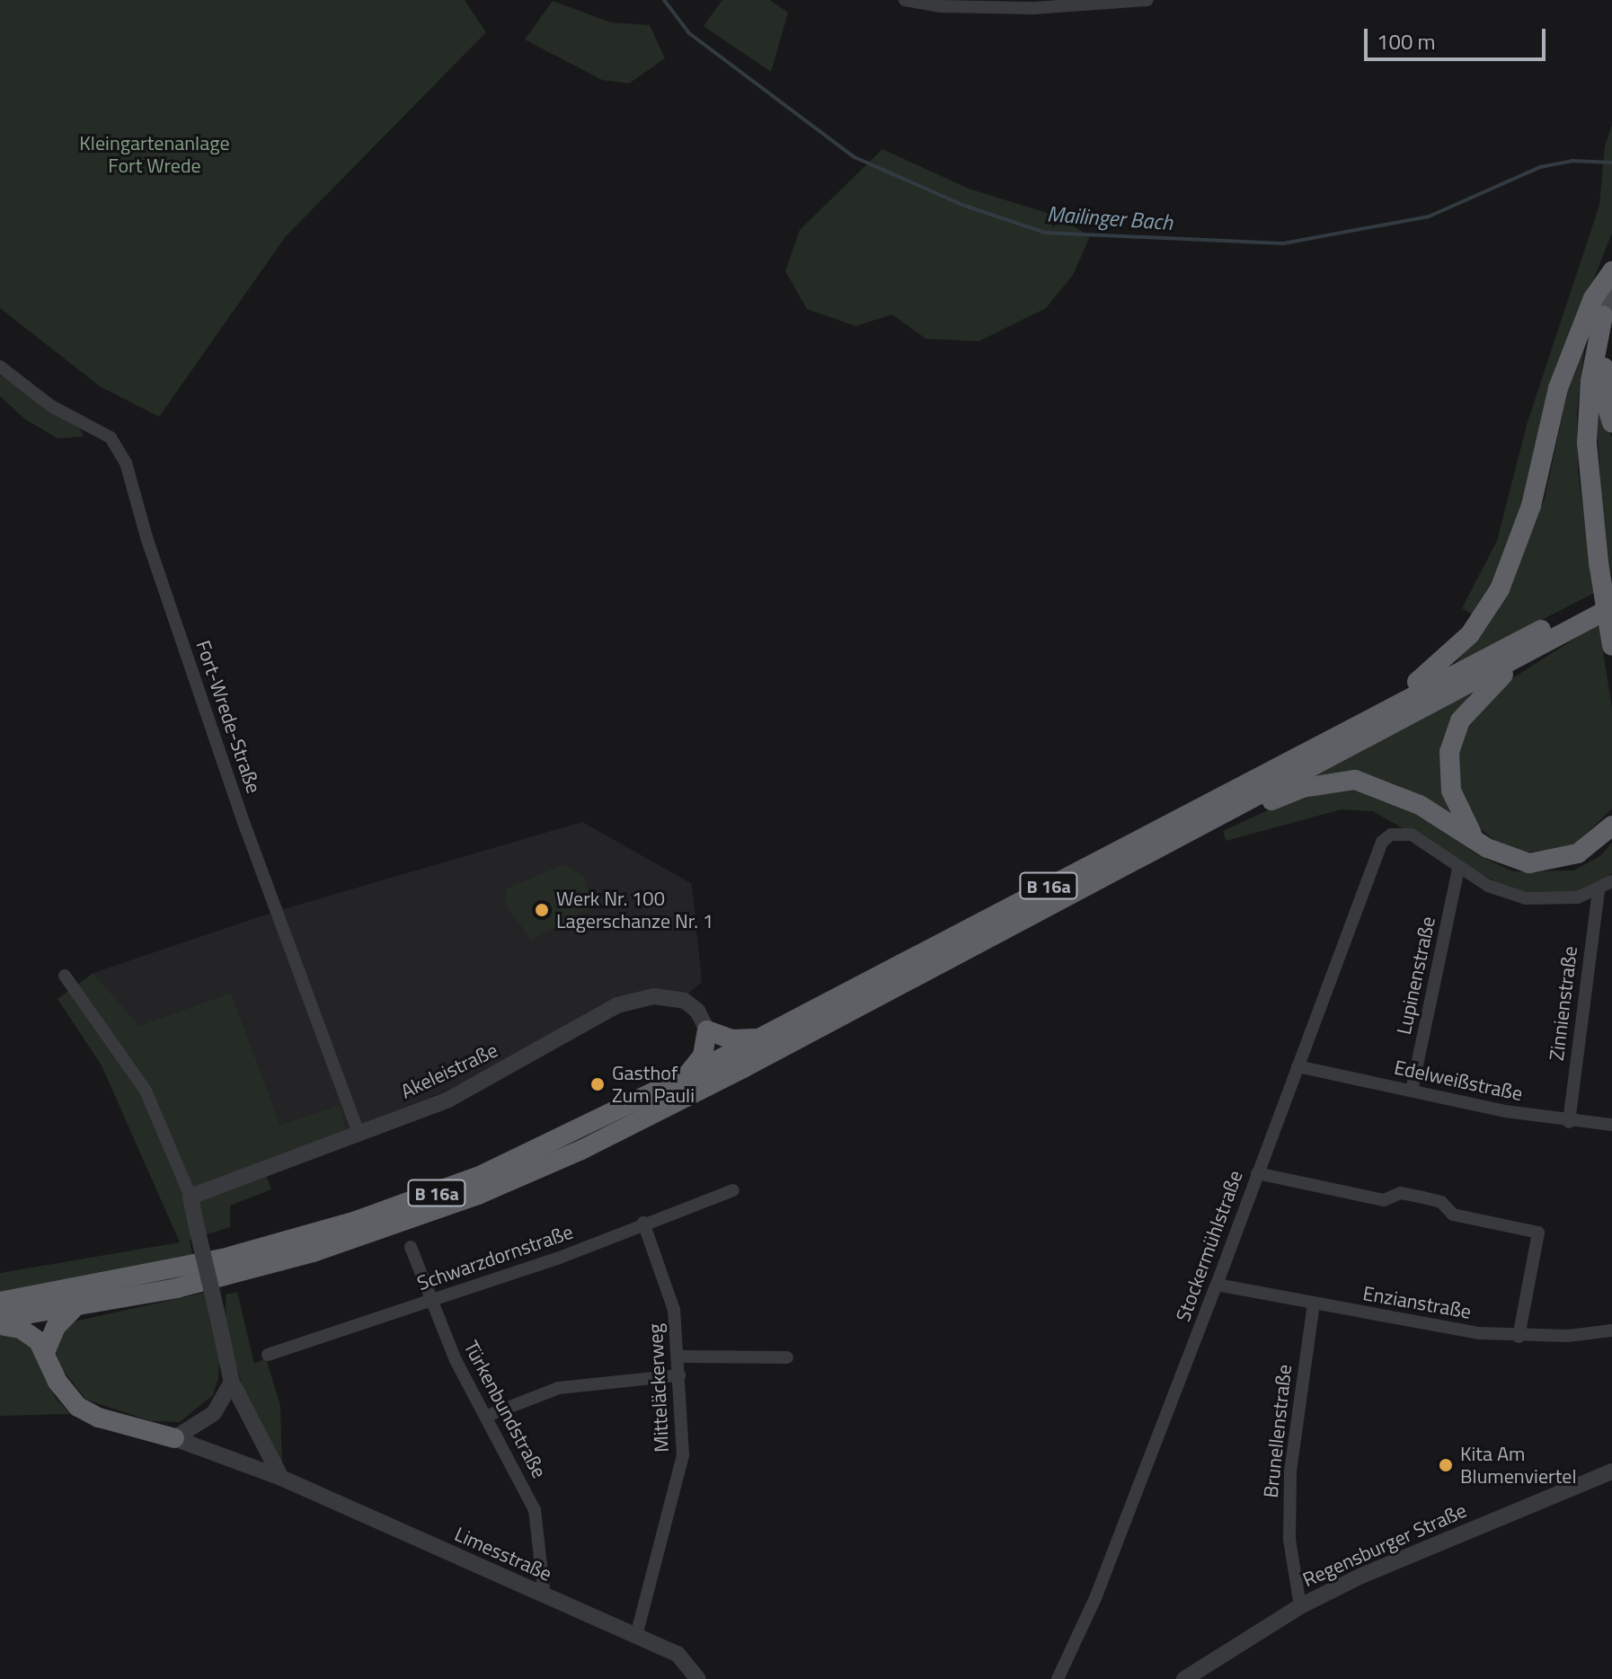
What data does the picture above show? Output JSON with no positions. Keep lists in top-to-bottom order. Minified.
{"streets":{"highway":["B 16a"],"street":["Fort-Wrede-Straße","Lupinenstraße","Zinnienstraße","Akeleistraße","Edelweißstraße","Stockermühlstraße","Schwarzdornstraße","Enzianstraße","Mitteläckerweg","Türkenbundstraße","Brunellenstraße","Regensburger Straße","Limesstraße"]},"crossings":[["Fort-Wrede-Straße","Akeleistraße"],["Lupinenstraße","Edelweißstraße"],["Lupinenstraße","Stockermühlstraße"],["Zinnienstraße","Edelweißstraße"],["Edelweißstraße","Stockermühlstraße"],["Stockermühlstraße","Enzianstraße"],["Schwarzdornstraße","Mitteläckerweg"],["Schwarzdornstraße","Türkenbundstraße"],["Enzianstraße","Brunellenstraße"],["Mitteläckerweg","Limesstraße"],["Türkenbundstraße","Limesstraße"],["Brunellenstraße","Regensburger Straße"]],"water":["Mailinger Bach"],"parks":["Kleingartenanlage Fort Wrede"],"places":["Werk Nr. 100 Lagerschanze Nr. 1","Gasthof Zum Pauli","Kita Am Blumenviertel"],"scale_bar":"100 m"}
